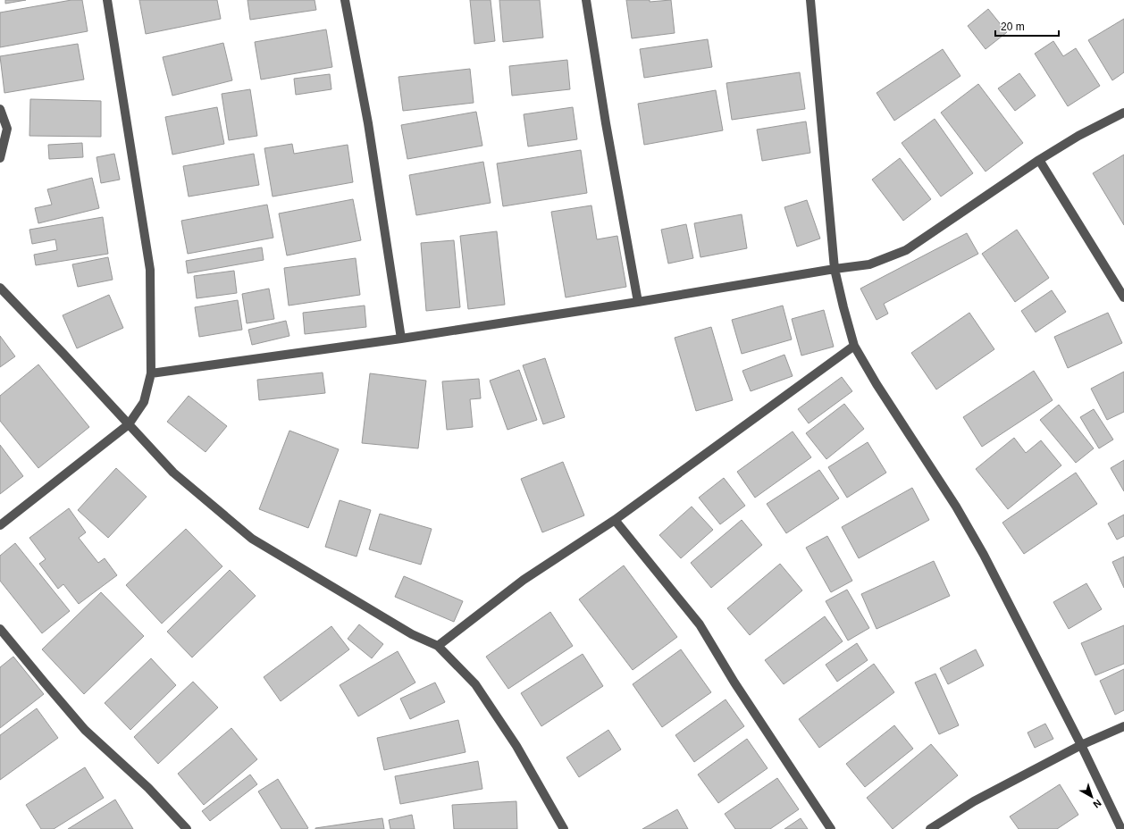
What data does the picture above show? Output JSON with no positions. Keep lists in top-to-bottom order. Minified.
{"scale_bar":"20 m","north":"bottom right"}
